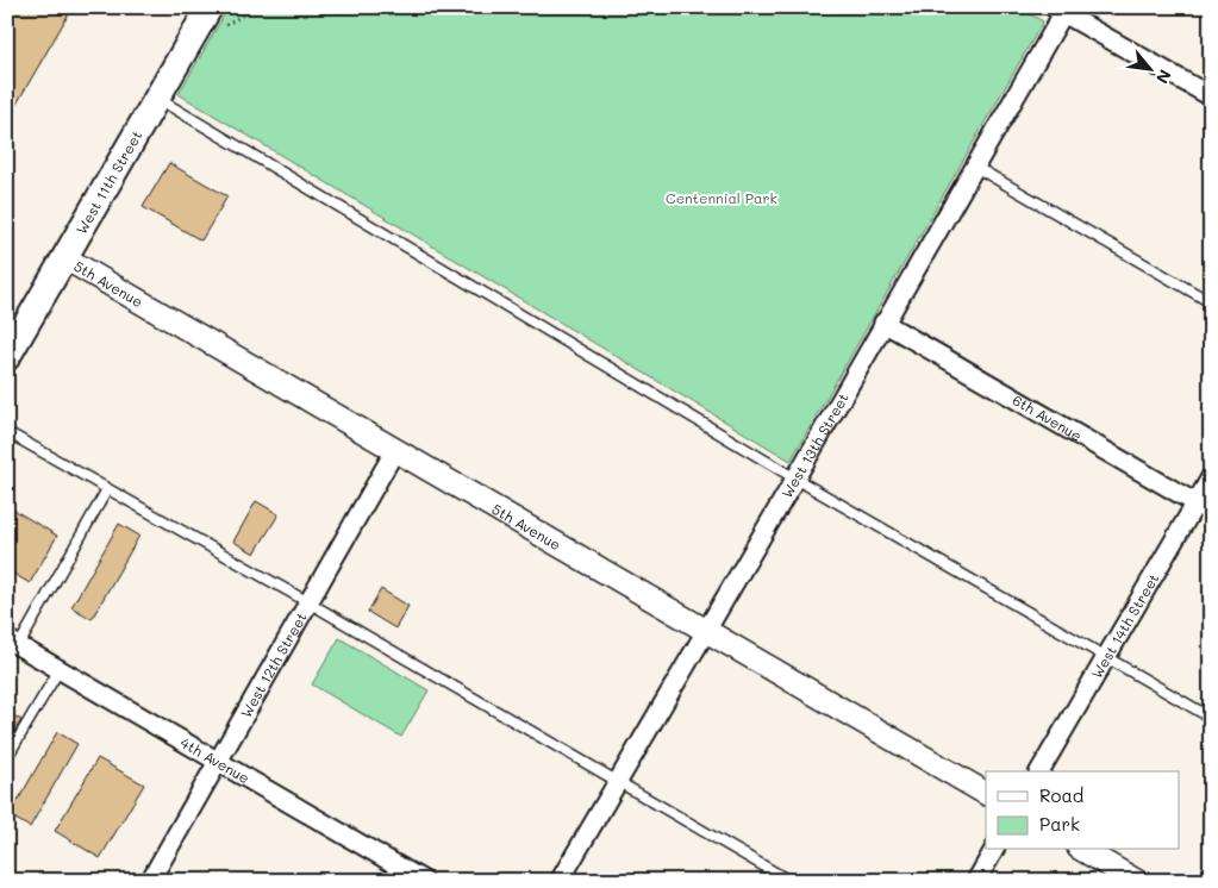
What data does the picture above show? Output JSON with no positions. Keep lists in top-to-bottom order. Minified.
{"streets":{"main road":["West 11th Street"],"street":["5th Avenue","6th Avenue","West 13th Street","West 14th Street","West 12th Street","4th Avenue"]},"crossings":[["West 11th Street","5th Avenue"],["5th Avenue","West 13th Street"],["5th Avenue","West 12th Street"],["6th Avenue","West 13th Street"],["6th Avenue","West 14th Street"],["West 12th Street","4th Avenue"]],"parks":["Centennial Park"],"legend":["Road","Park"],"north":"bottom right"}
